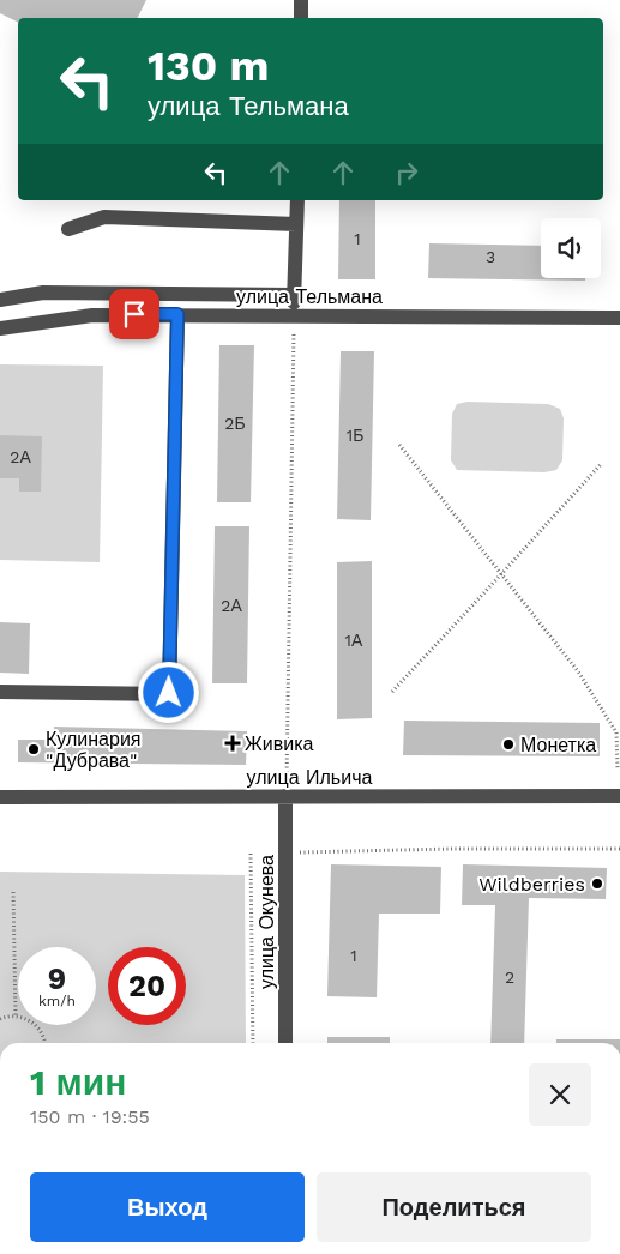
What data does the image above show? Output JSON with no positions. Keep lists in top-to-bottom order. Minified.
{"streets":{"street":["улица Тельмана","улица Ильича","улица Окунева"]},"crossings":[["улица Ильича","улица Окунева"]],"places":{"health":["Живика"],"other":["Монетка","Кулинария \"Дубрава\"","Wildberries"]},"house_numbers":["1","3","2Б","1Б","2А","2А","1А","1","2"],"page":{"turn":["130 m","улица Тельмана"],"speed":"9 km/h","limit":"20","heading":["1 мин","150 m · 19:55"],"buttons":["Выход","Поделиться"]}}
